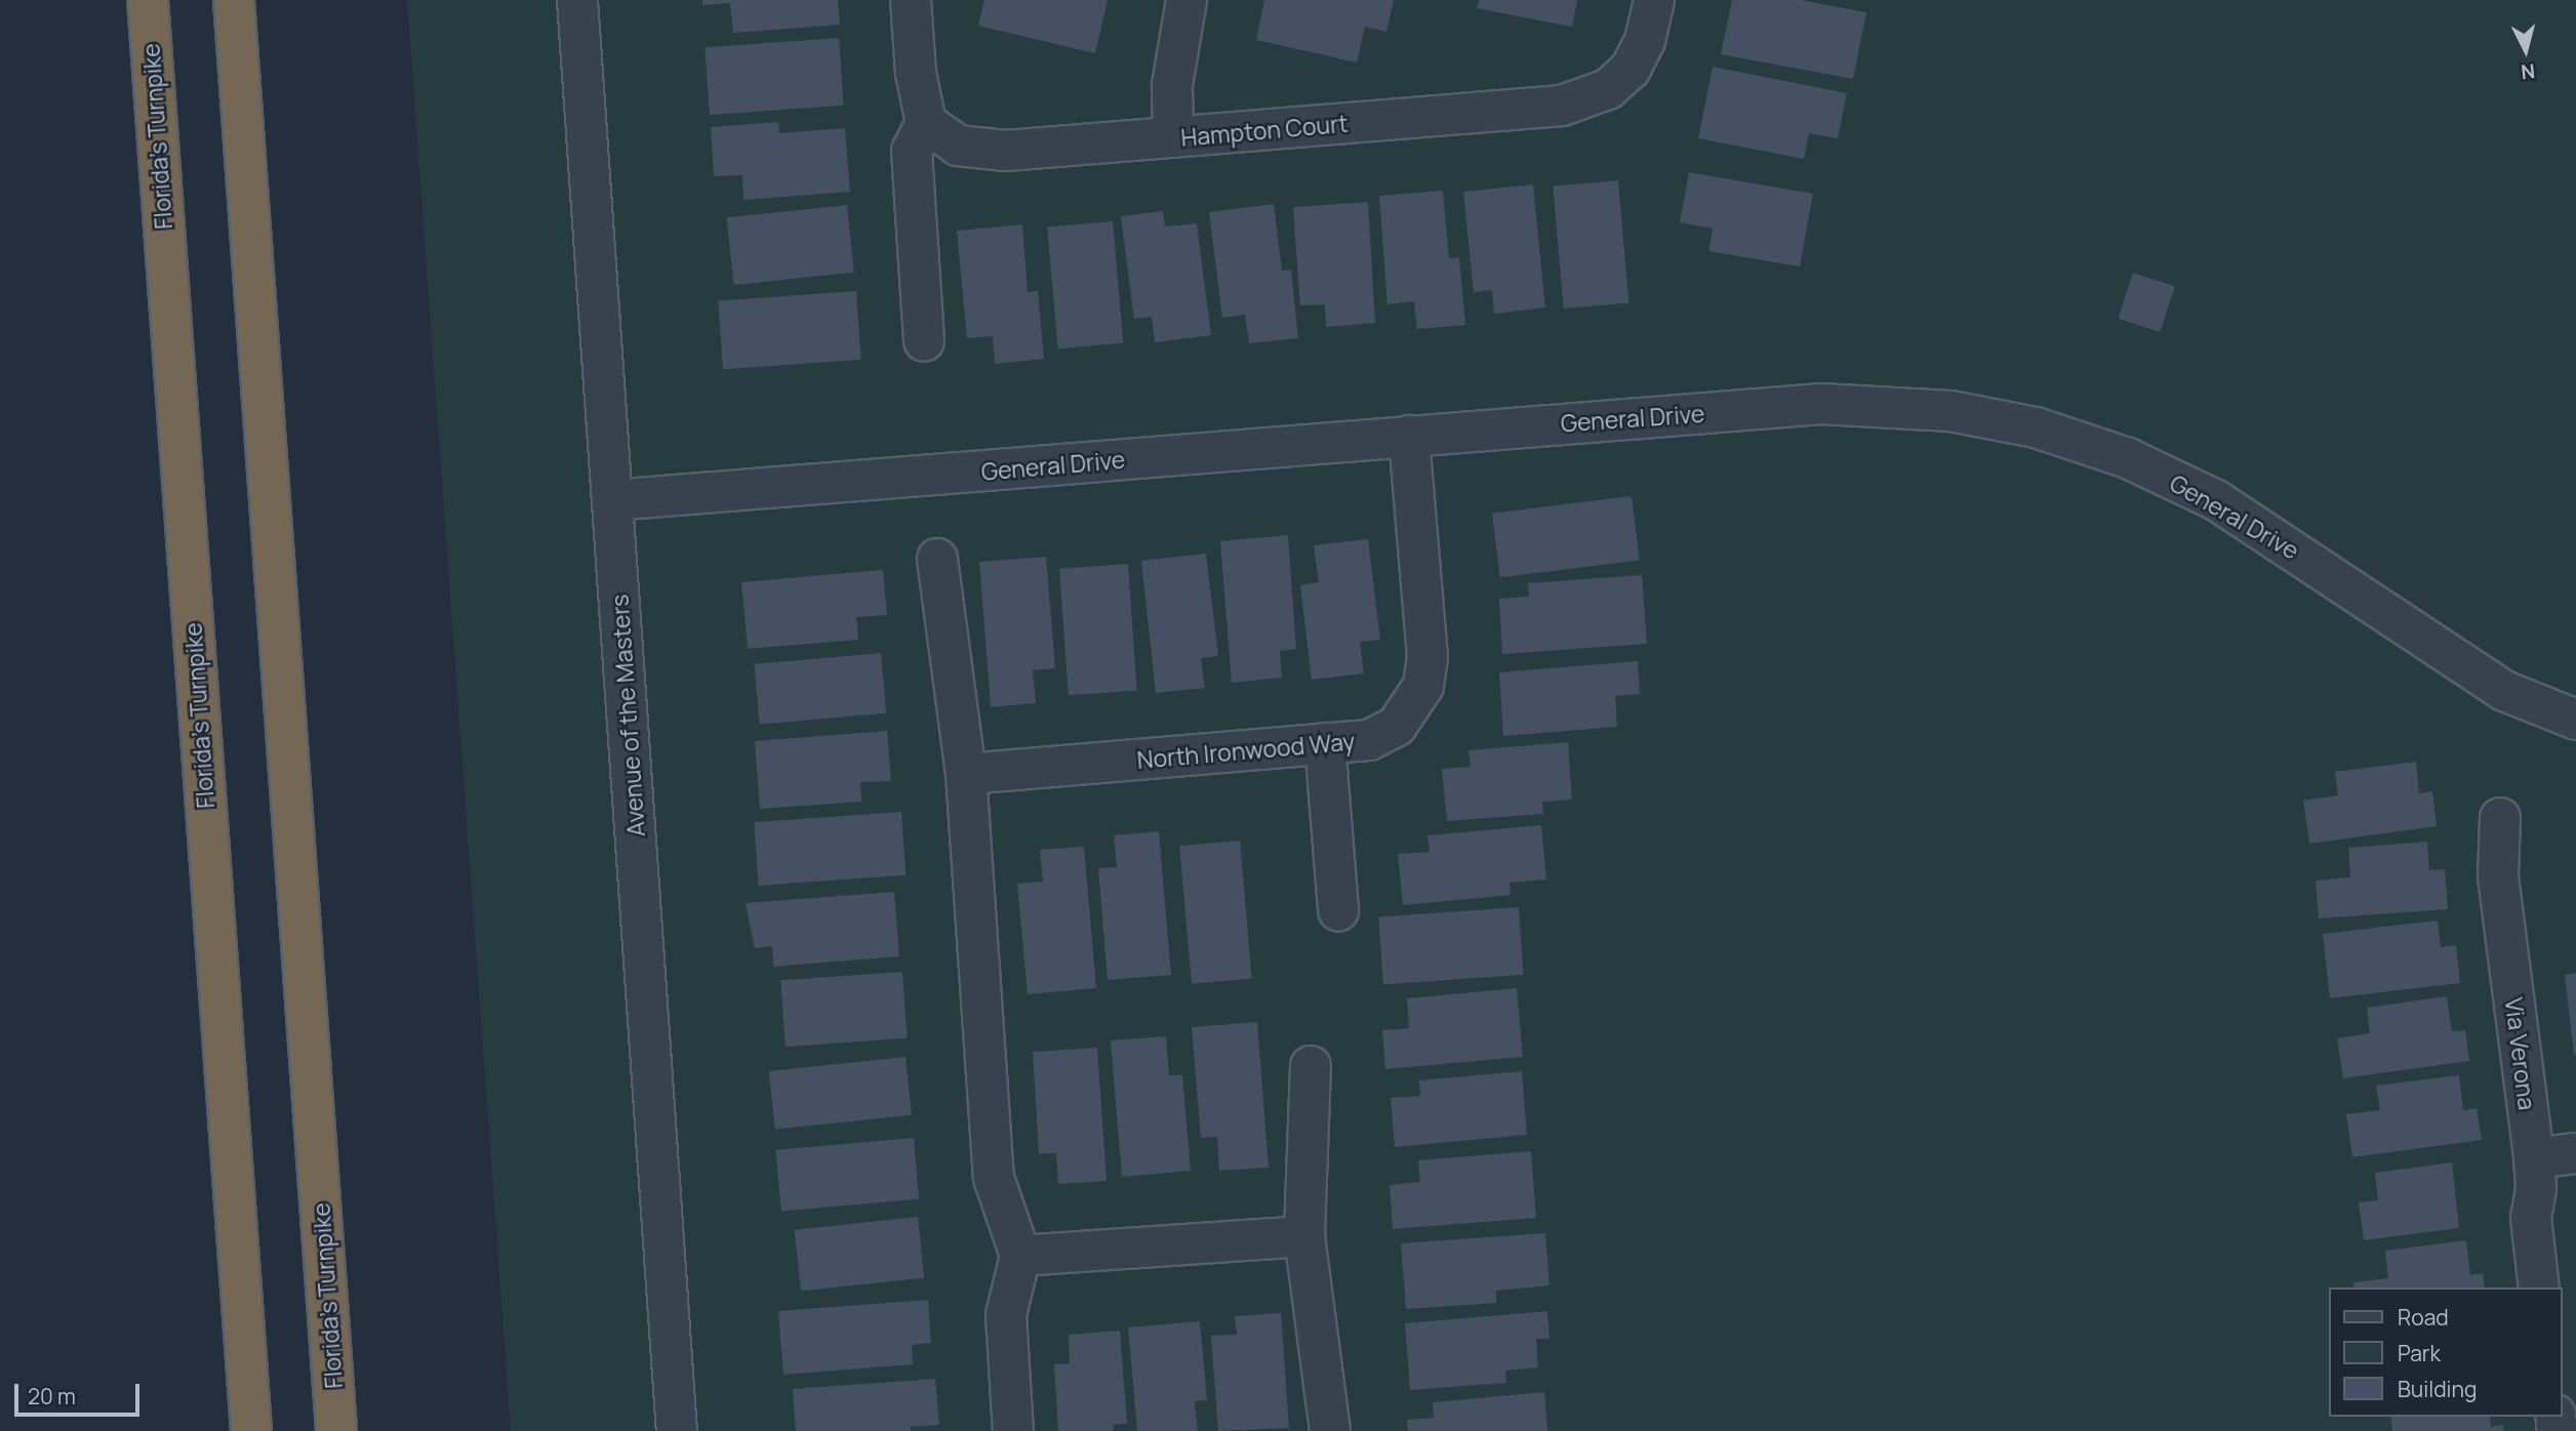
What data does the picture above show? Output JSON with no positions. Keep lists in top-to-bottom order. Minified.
{"streets":{"highway":["Florida's Turnpike"],"street":["Hampton Court","General Drive","Avenue of the Masters","North Ironwood Way","Via Verona"]},"crossings":[["General Drive","Avenue of the Masters"],["General Drive","North Ironwood Way"]],"legend":["Road","Park","Building"],"scale_bar":"20 m","north":"bottom"}
